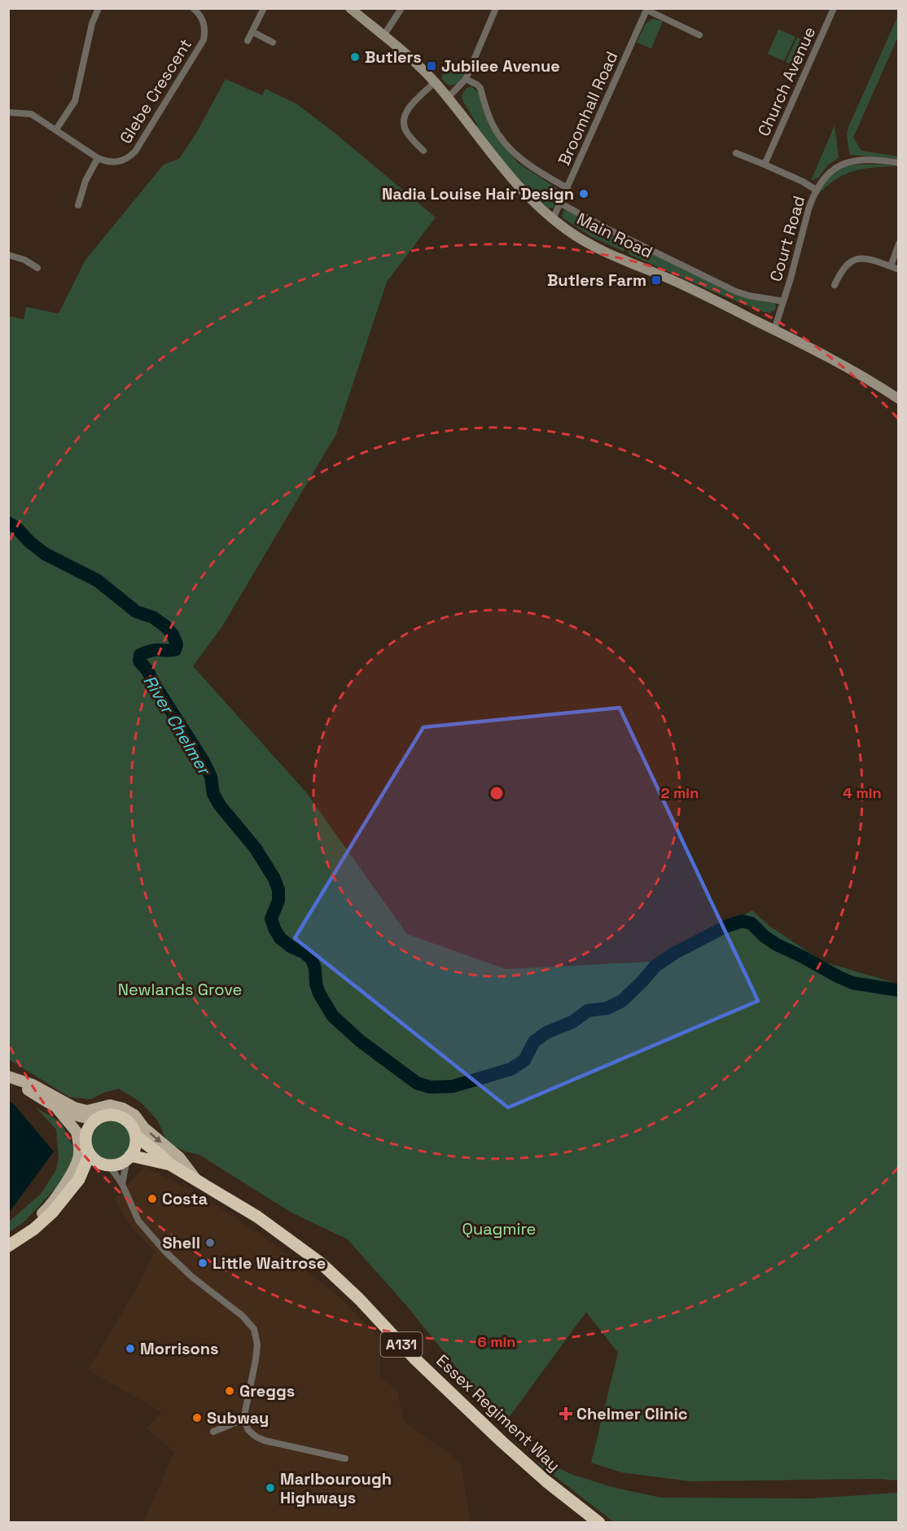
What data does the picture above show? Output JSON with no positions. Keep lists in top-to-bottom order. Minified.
{"streets":{"highway":["A131","Essex Regiment Way"],"main road":["Main Road"],"street":["Church Avenue","Glebe Crescent","Broomhall Road","Court Road"]},"crossings":[["Broomhall Road","Main Road"],["Main Road","Court Road"]],"water":["River Chelmer"],"parks":["Newlands Grove","Quagmire"],"places":{"other":["Butlers","Nadia Louise Hair Design","Costa","Shell","Little Waitrose","Morrisons","Greggs","Subway","Marlbourough Highways"],"transit":["Jubilee Avenue","Butlers Farm"],"health":["Chelmer Clinic"]},"rings":["2 min","4 min","6 min"]}
